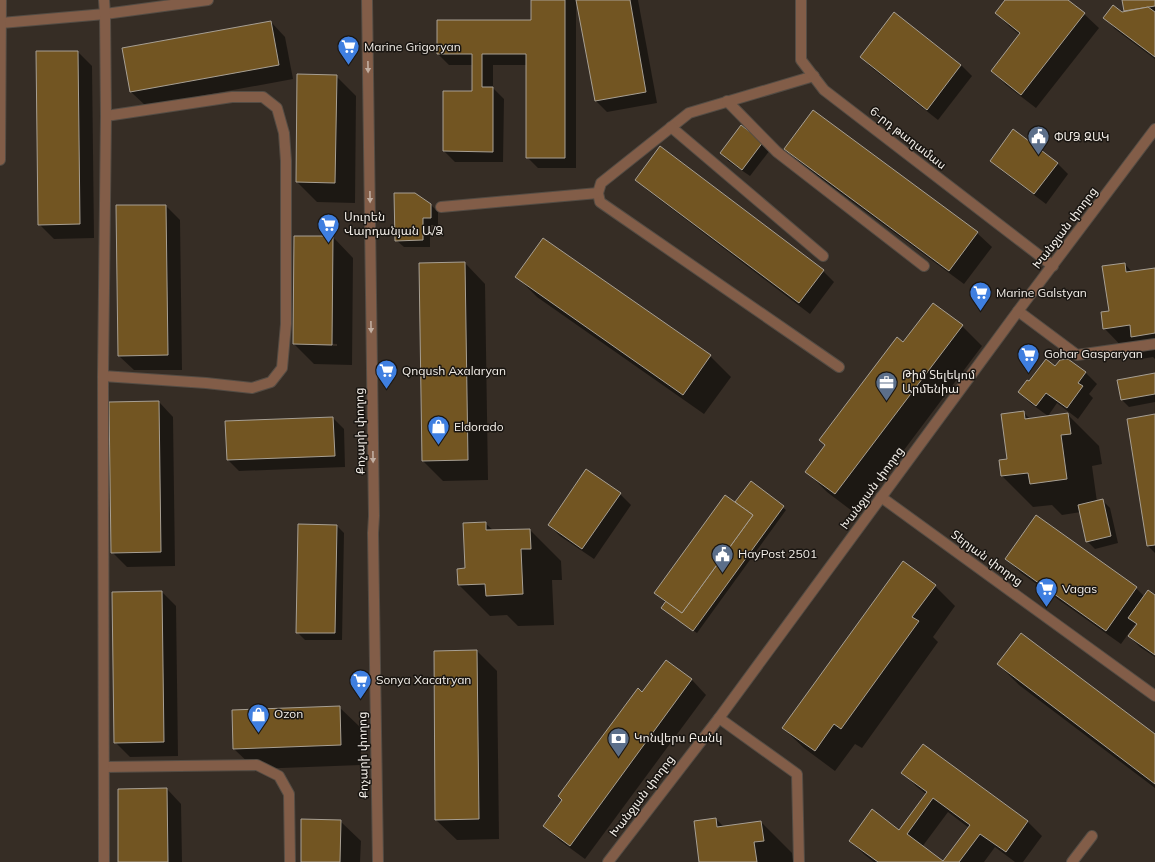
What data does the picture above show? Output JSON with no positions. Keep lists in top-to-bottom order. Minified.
{"streets":{"street":["6-րդ թաղամաս","Խանջյան փողոց","Քոչարի փողոց","Տերյան փողոց"]},"crossings":[["6-րդ թաղամաս","Խանջյան փողոց"],["Խանջյան փողոց","Տերյան փողոց"]],"one_way":["Քոչարի փողոց"],"places":{"supermarket":["Marine Grigoryan","Սուրեն Վարդանյան Ա/Ձ","Marine Galstyan","Gohar Gasparyan","Qnqush Axalaryan","Vagas","Sonya Xacatryan"],"public building":["ՓՄՁ ԶԱԿ","HayPost 2501"],"office":["Թիմ Տելեկոմ Արմենիա"],"shop":["Eldorado","Ozon"],"bank":["Կոնվերս Բանկ"]}}
